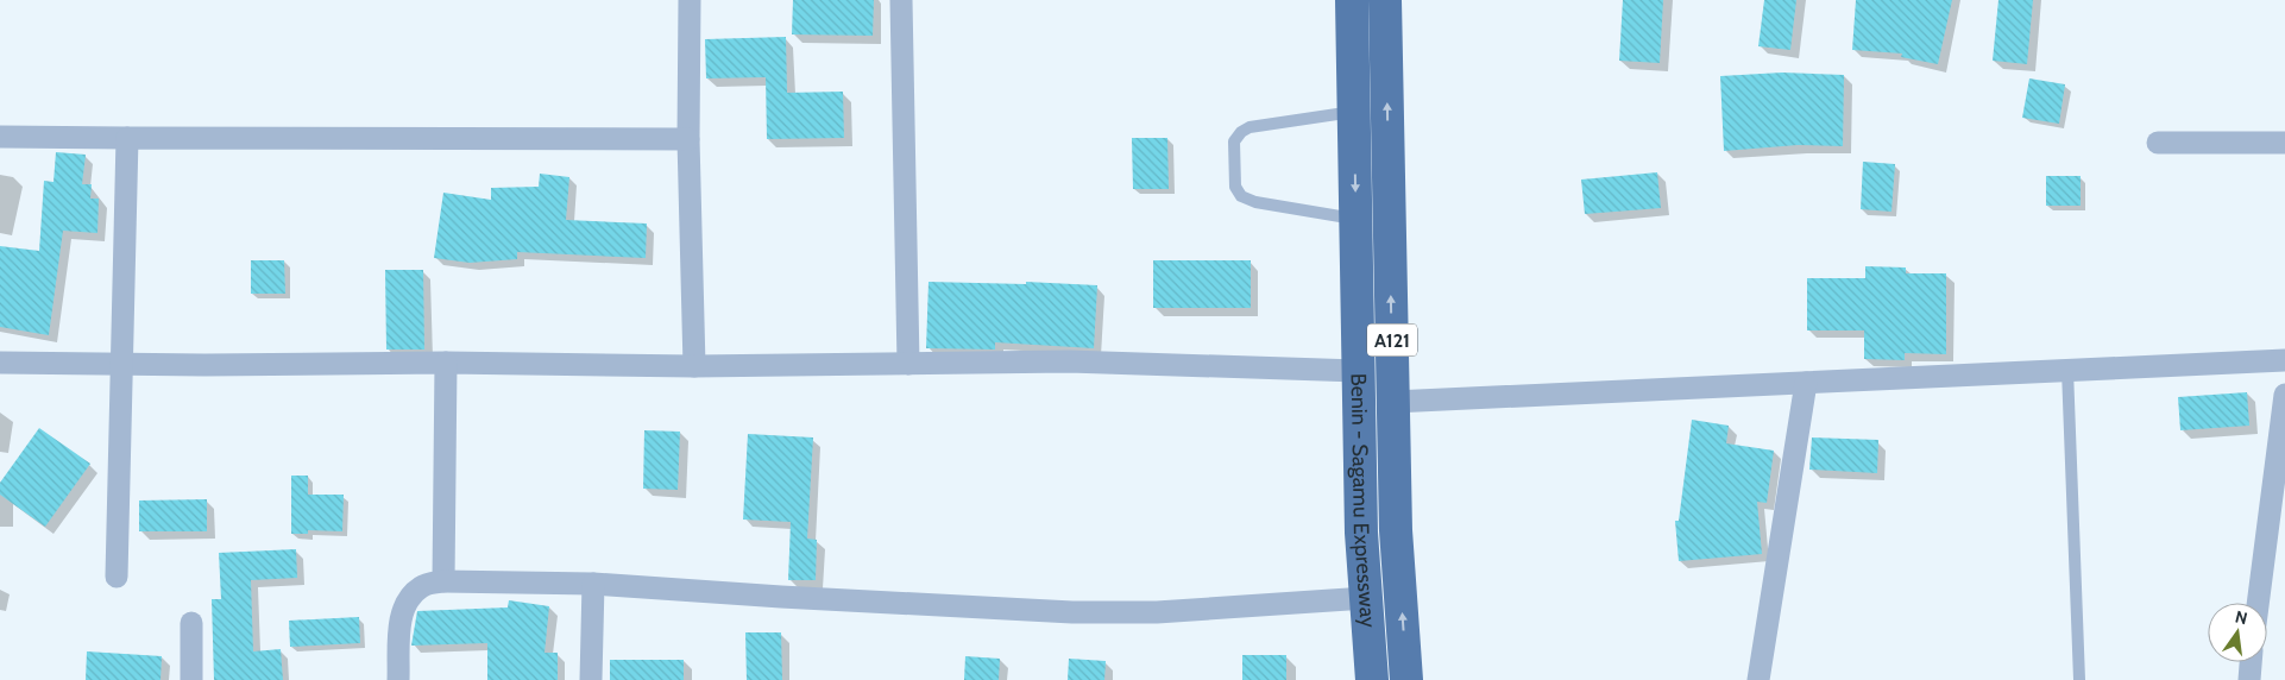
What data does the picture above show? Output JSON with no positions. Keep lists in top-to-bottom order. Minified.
{"streets":{"highway":["A121","Benin - Sagamu Expressway"]},"north":"top"}
